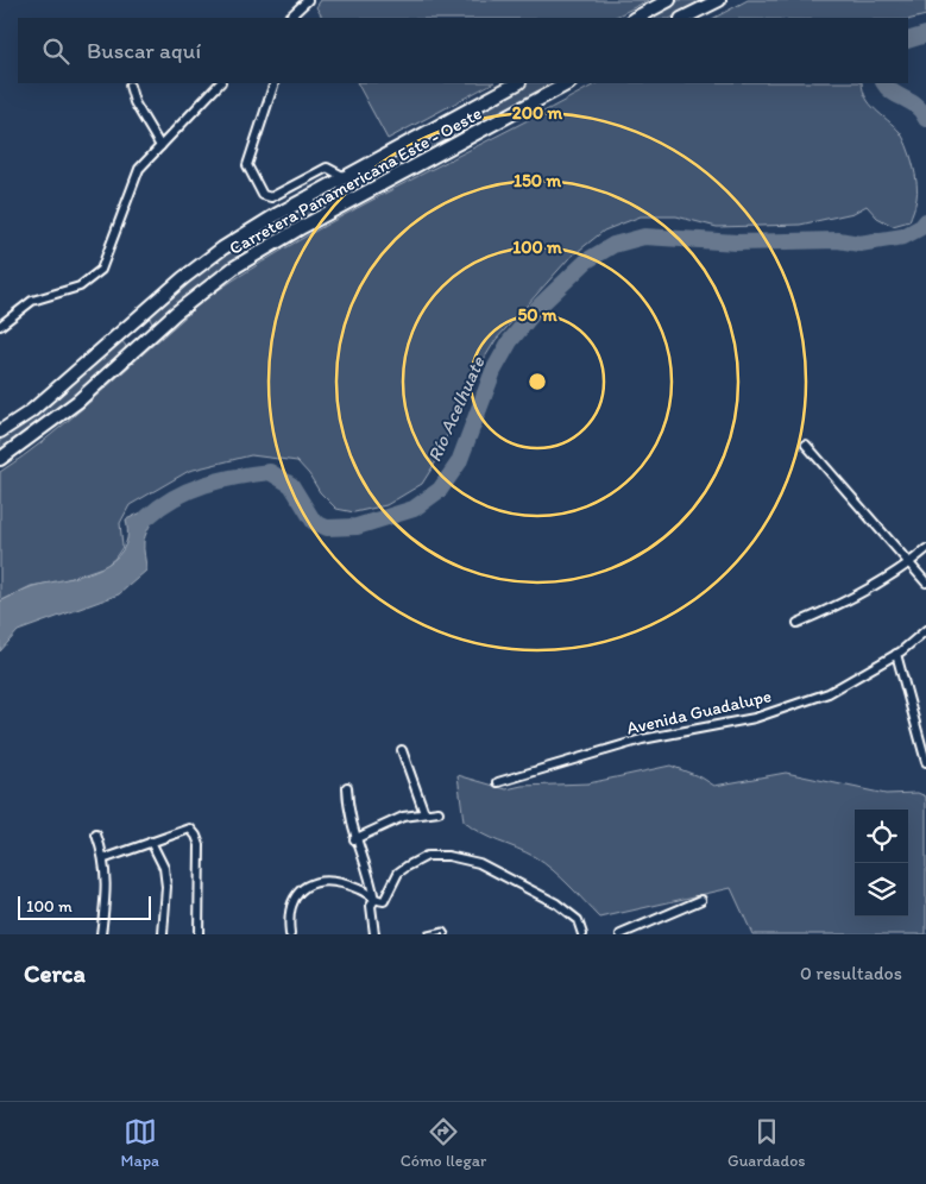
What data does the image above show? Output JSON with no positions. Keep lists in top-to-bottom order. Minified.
{"streets":{"highway":["Carretera Panamericana Este - Oeste"],"street":["Avenida Guadalupe"]},"water":["Río Acelhuate"],"scale_bar":"100 m","page":{"search":"Buscar aquí","scale":"100 m","heading":["Cerca","0 resultados"],"nav":["Mapa","Cómo llegar","Guardados"]},"rings":["200 m","150 m","100 m","50 m"]}
